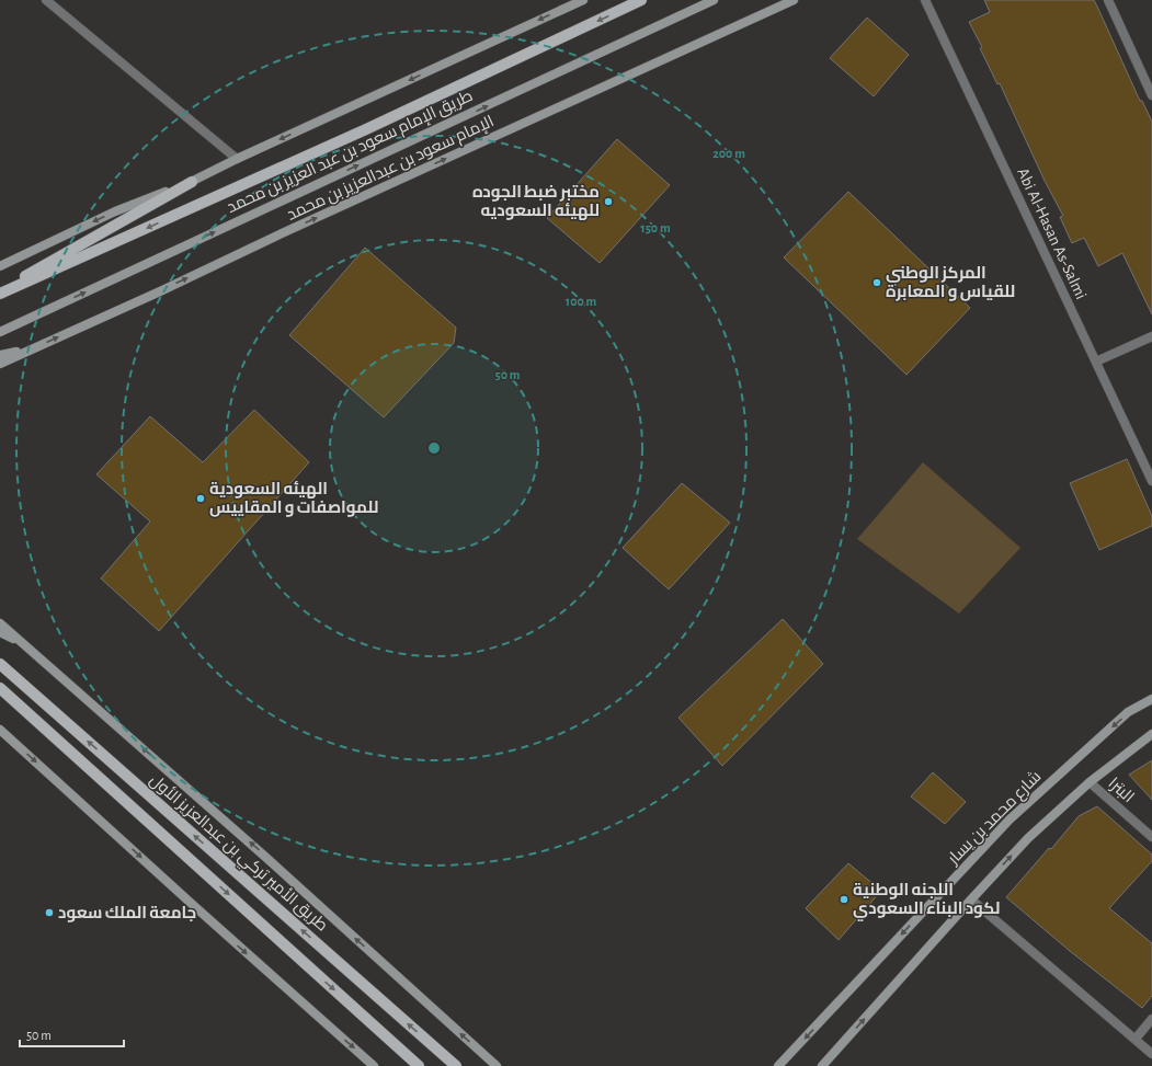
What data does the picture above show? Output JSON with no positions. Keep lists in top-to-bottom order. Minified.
{"streets":{"main road":["طريق الإمام سعود بن عبد العزيز بن محمد","الإمام سعود بن عبدالعزيز بن محمد","شارع محمد بن يسار","طريق الأمير تركي بن عبدالعزيز الأول"],"street":["Abi Al-Hasan As-Salmi","البترا"]},"one_way":["الإمام سعود بن عبدالعزيز بن محمد"],"places":["مختبر ضبط الجوده للهيئه السعوديه","المركز الوطني للقياس و المعابرة","الهيئه السعودية للمواصفات و المقاييس","اللجنه الوطنية لكود البناء السعودي","جامعة الملك سعود"],"scale_bar":"50 m","rings":["200 m","150 m","100 m","50 m"]}
